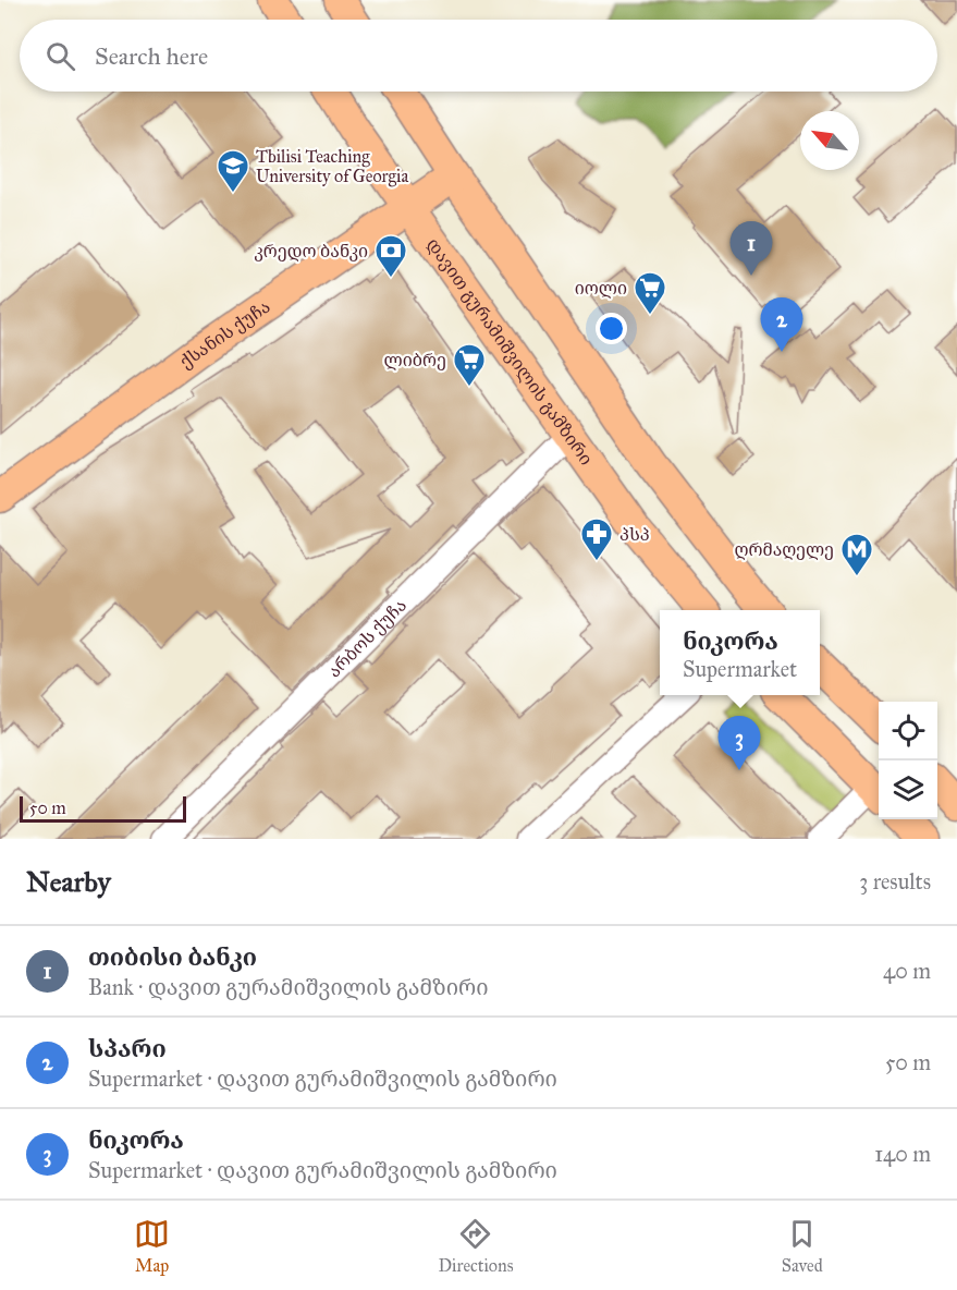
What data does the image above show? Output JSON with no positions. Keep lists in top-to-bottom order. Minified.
{"streets":{"main road":["ქსანის ქუჩა","დავით გურამიშვილის გამზირი"],"street":["არბოს ქუჩა"]},"crossings":[["ქსანის ქუჩა","დავით გურამიშვილის გამზირი"],["დავით გურამიშვილის გამზირი","არბოს ქუჩა"]],"places":{"school or university":["Tbilisi Teaching University of Georgia"],"bank":["კრედო ბანკი"],"supermarket":["იოლი","ლიბრე"],"pharmacy":["პსპ"],"metro station":["ღრმაღელე"]},"scale_bar":"50 m","north":"top left","page":{"search":"Search here","pins":["1","2","3"],"popup":["ნიკორა","Supermarket"],"scale":"50 m","heading":["Nearby","3 results"],"list":[{"mark":"1","name":"თიბისი ბანკი","note":"Bank · დავით გურამიშვილის გამზირი","value":"40 m"},{"mark":"2","name":"სპარი","note":"Supermarket · დავით გურამიშვილის გამზირი","value":"50 m"},{"mark":"3","name":"ნიკორა","note":"Supermarket · დავით გურამიშვილის გამზირი","value":"140 m"}],"nav":["Map","Directions","Saved"]}}
